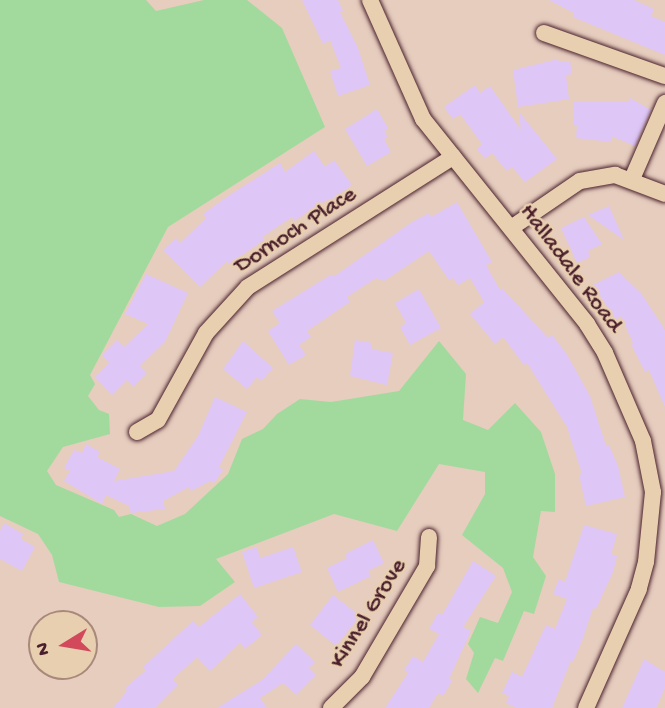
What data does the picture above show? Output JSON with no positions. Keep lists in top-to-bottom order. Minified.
{"streets":{"street":["Dornoch Place","Halladale Road","Kinnel Grove"]},"crossings":[["Dornoch Place","Halladale Road"]],"north":"left"}
